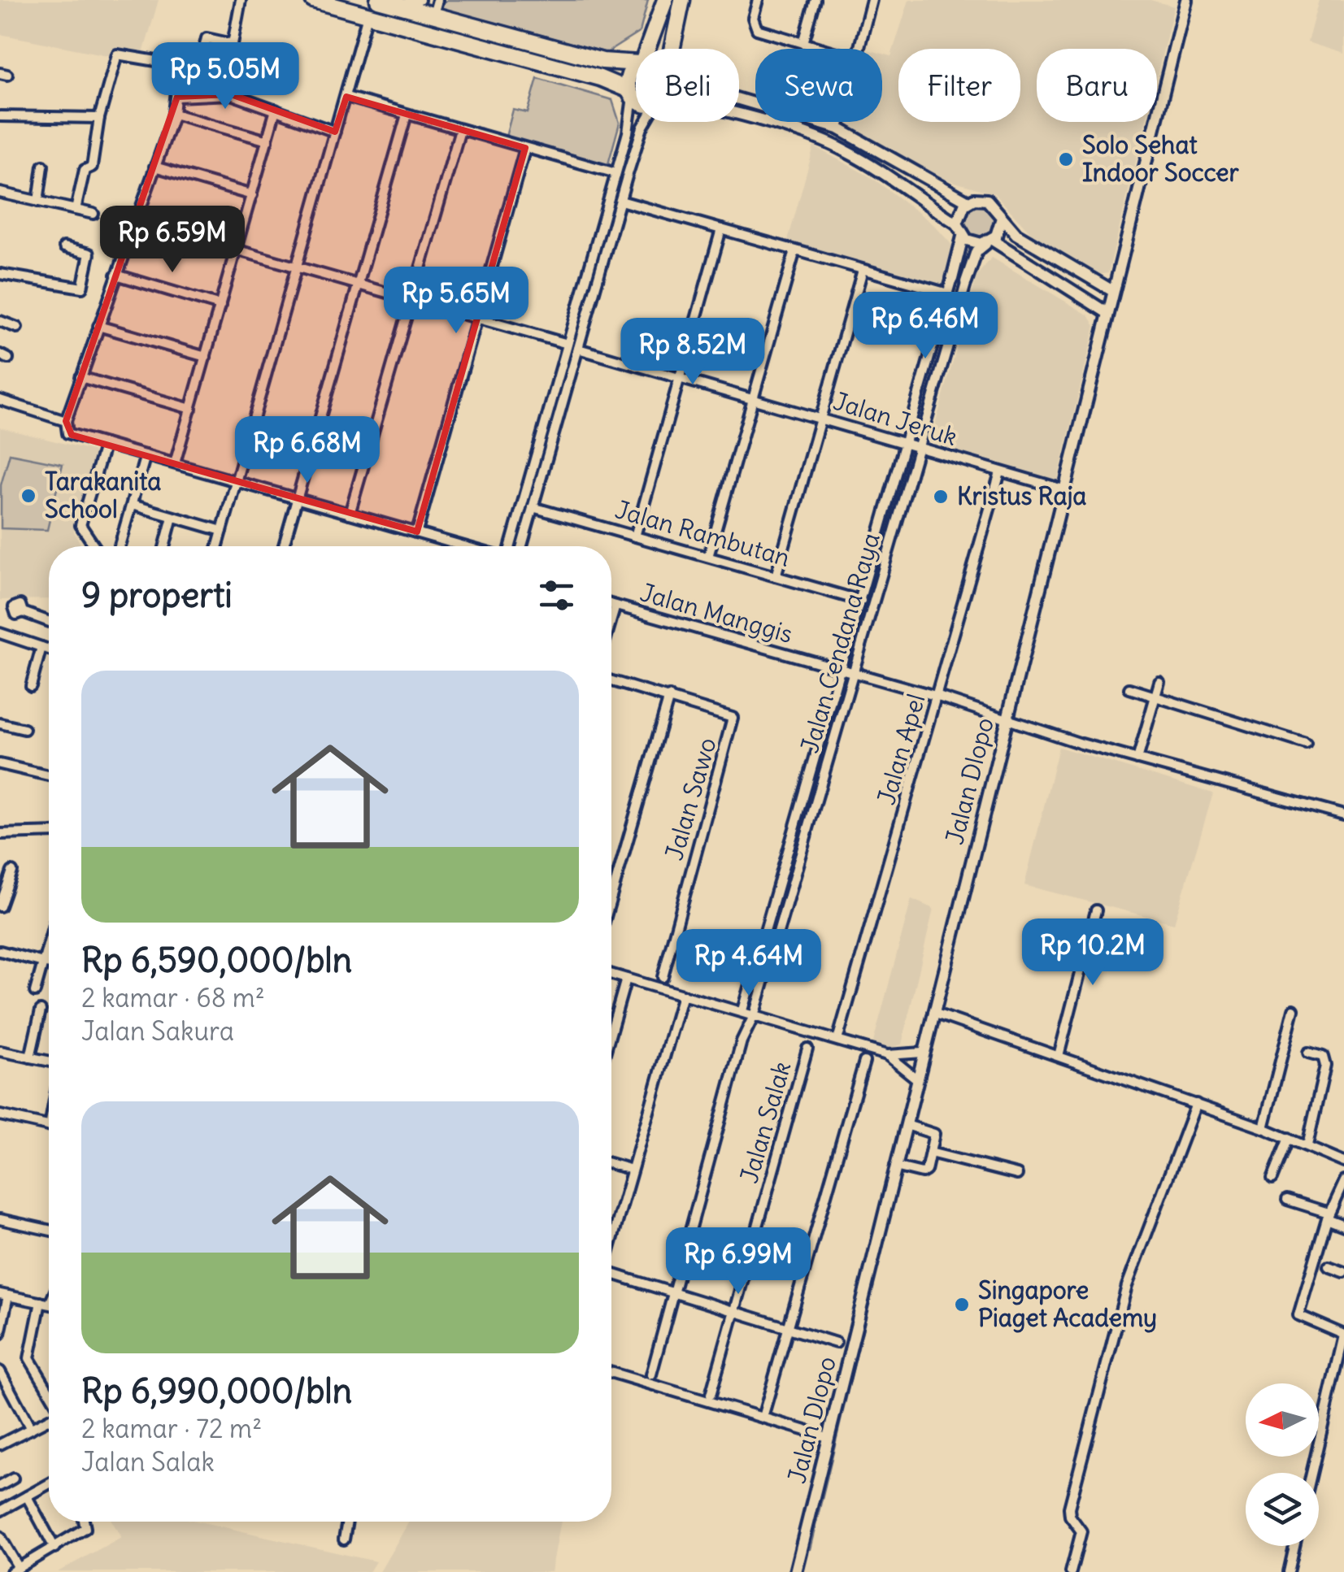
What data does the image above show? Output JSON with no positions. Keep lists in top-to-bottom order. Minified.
{"streets":{"street":["Jalan Jeruk","Jalan Rambutan","Jalan Manggis","Jalan Cendana Raya","Jalan Apel","Jalan Dlopo","Jalan Sawo","Jalan Salak"]},"crossings":[["Jalan Jeruk","Jalan Cendana Raya"],["Jalan Jeruk","Jalan Apel"],["Jalan Rambutan","Jalan Cendana Raya"],["Jalan Manggis","Jalan Cendana Raya"],["Jalan Manggis","Jalan Apel"],["Jalan Manggis","Jalan Dlopo"]],"places":["Solo Sehat Indoor Soccer","Tarakanita School","Kristus Raja","Singapore Piaget Academy"],"north":"left","page":{"price":["Rp 5.05M","Rp 6.59M","Rp 5.65M","Rp 6.46M","Rp 8.52M","Rp 6.68M","Rp 10.2M","Rp 4.64M","Rp 6.99M"],"chip":["Beli","Sewa","Filter","Baru"],"heading":"9 properti","list":[{"name":"Rp 6,590,000/bln","note":"2 kamar · 68 m² · Jalan Sakura"},{"name":"Rp 6,990,000/bln","note":"2 kamar · 72 m² · Jalan Salak"}]}}
